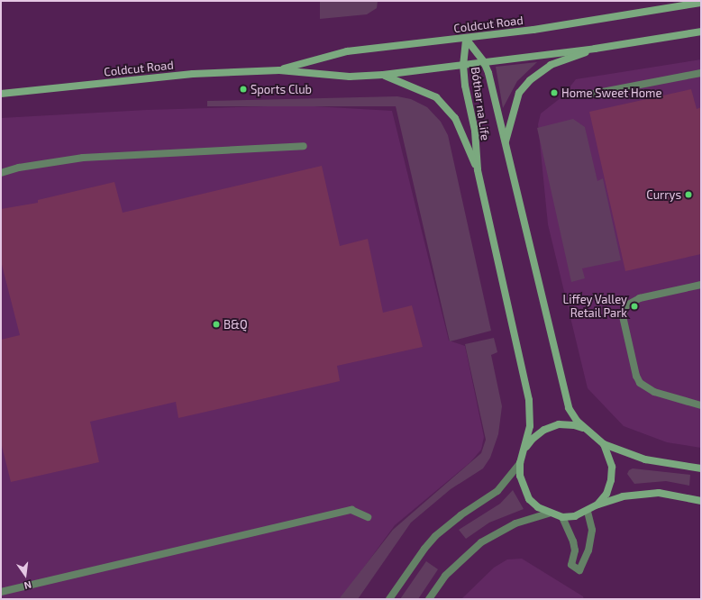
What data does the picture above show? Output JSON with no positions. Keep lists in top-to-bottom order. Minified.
{"streets":{"street":["Coldcut Road","Bóthar na Life"]},"crossings":[["Coldcut Road","Bóthar na Life"]],"places":["Sports Club","Home Sweet Home","Currys","Liffey Valley Retail Park","B&Q"],"north":"bottom"}
